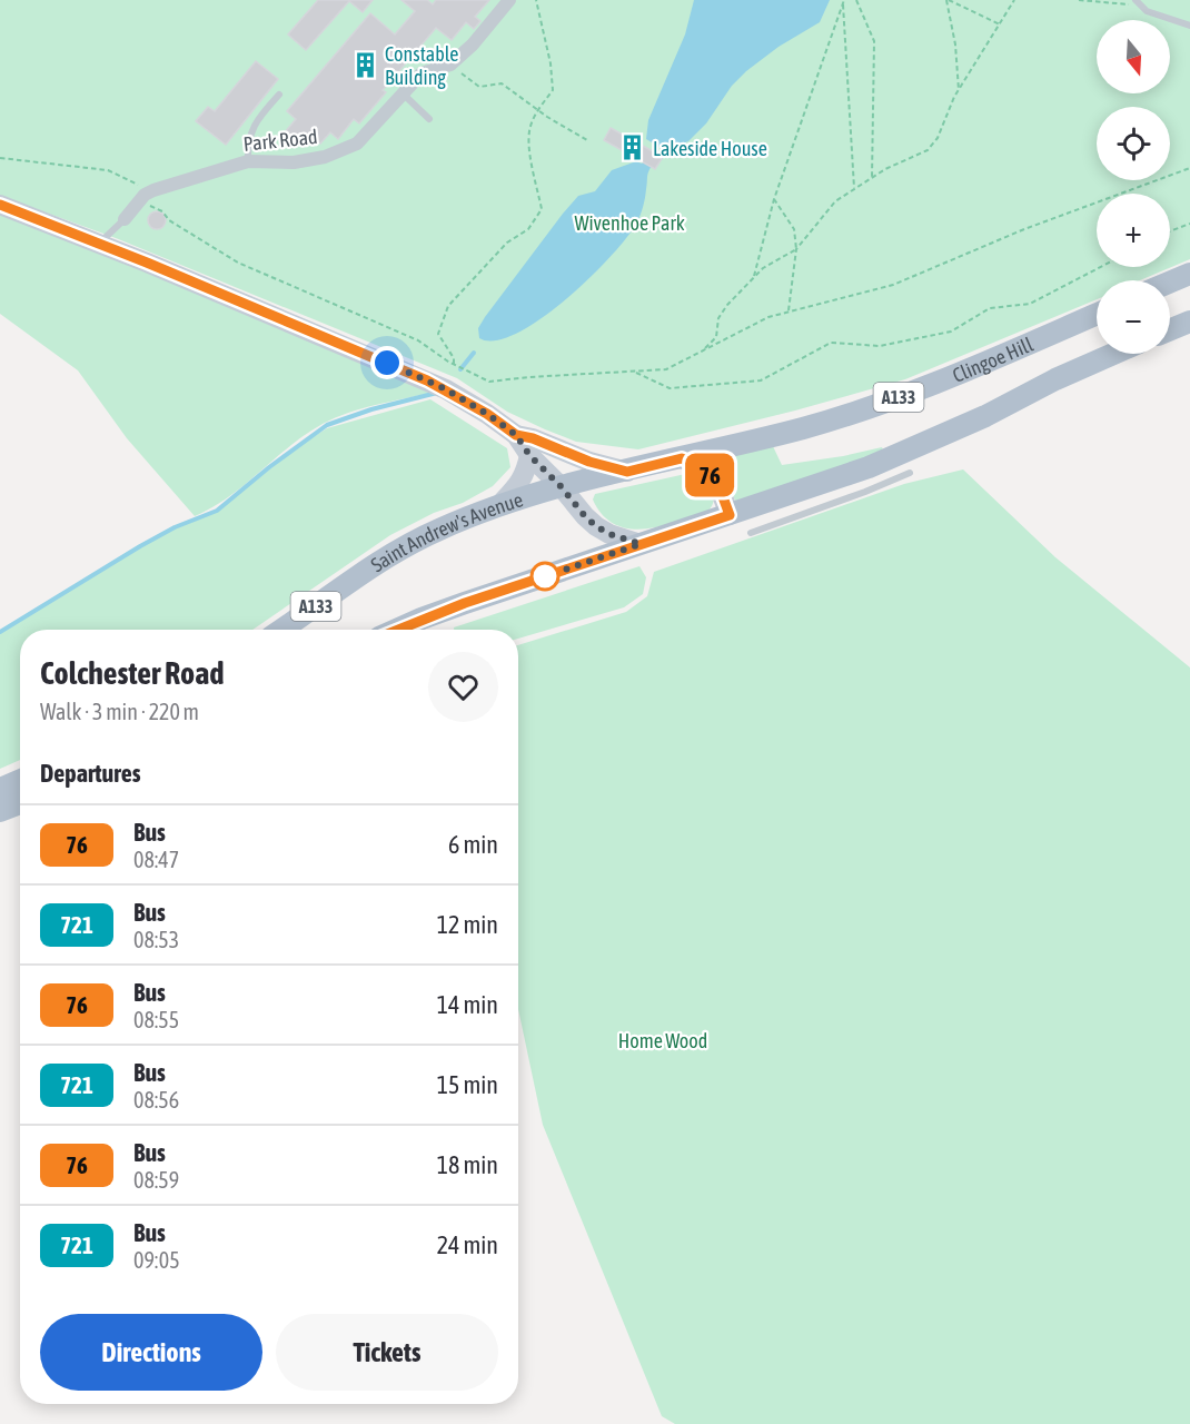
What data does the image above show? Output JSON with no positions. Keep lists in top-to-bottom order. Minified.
{"streets":{"main road":["Clingoe Hill","A133","Saint Andrew's Avenue"],"street":["Park Road"]},"crossings":[["Clingoe Hill","Saint Andrew's Avenue"]],"parks":["Wivenhoe Park","Home Wood"],"places":{"building":["Constable Building","Lakeside House"]},"lines":["bus line 76"],"north":"bottom","page":{"on_map":"76","map_buttons":["+","−"],"heading":[["Colchester Road","Walk · 3 min · 220 m"],"Departures"],"list":[{"mark":"76","name":"Bus","note":"08:47","value":"6 min"},{"mark":"721","name":"Bus","note":"08:53","value":"12 min"},{"mark":"76","name":"Bus","note":"08:55","value":"14 min"},{"mark":"721","name":"Bus","note":"08:56","value":"15 min"},{"mark":"76","name":"Bus","note":"08:59","value":"18 min"},{"mark":"721","name":"Bus","note":"09:05","value":"24 min"}],"buttons":["Directions","Tickets"]}}
